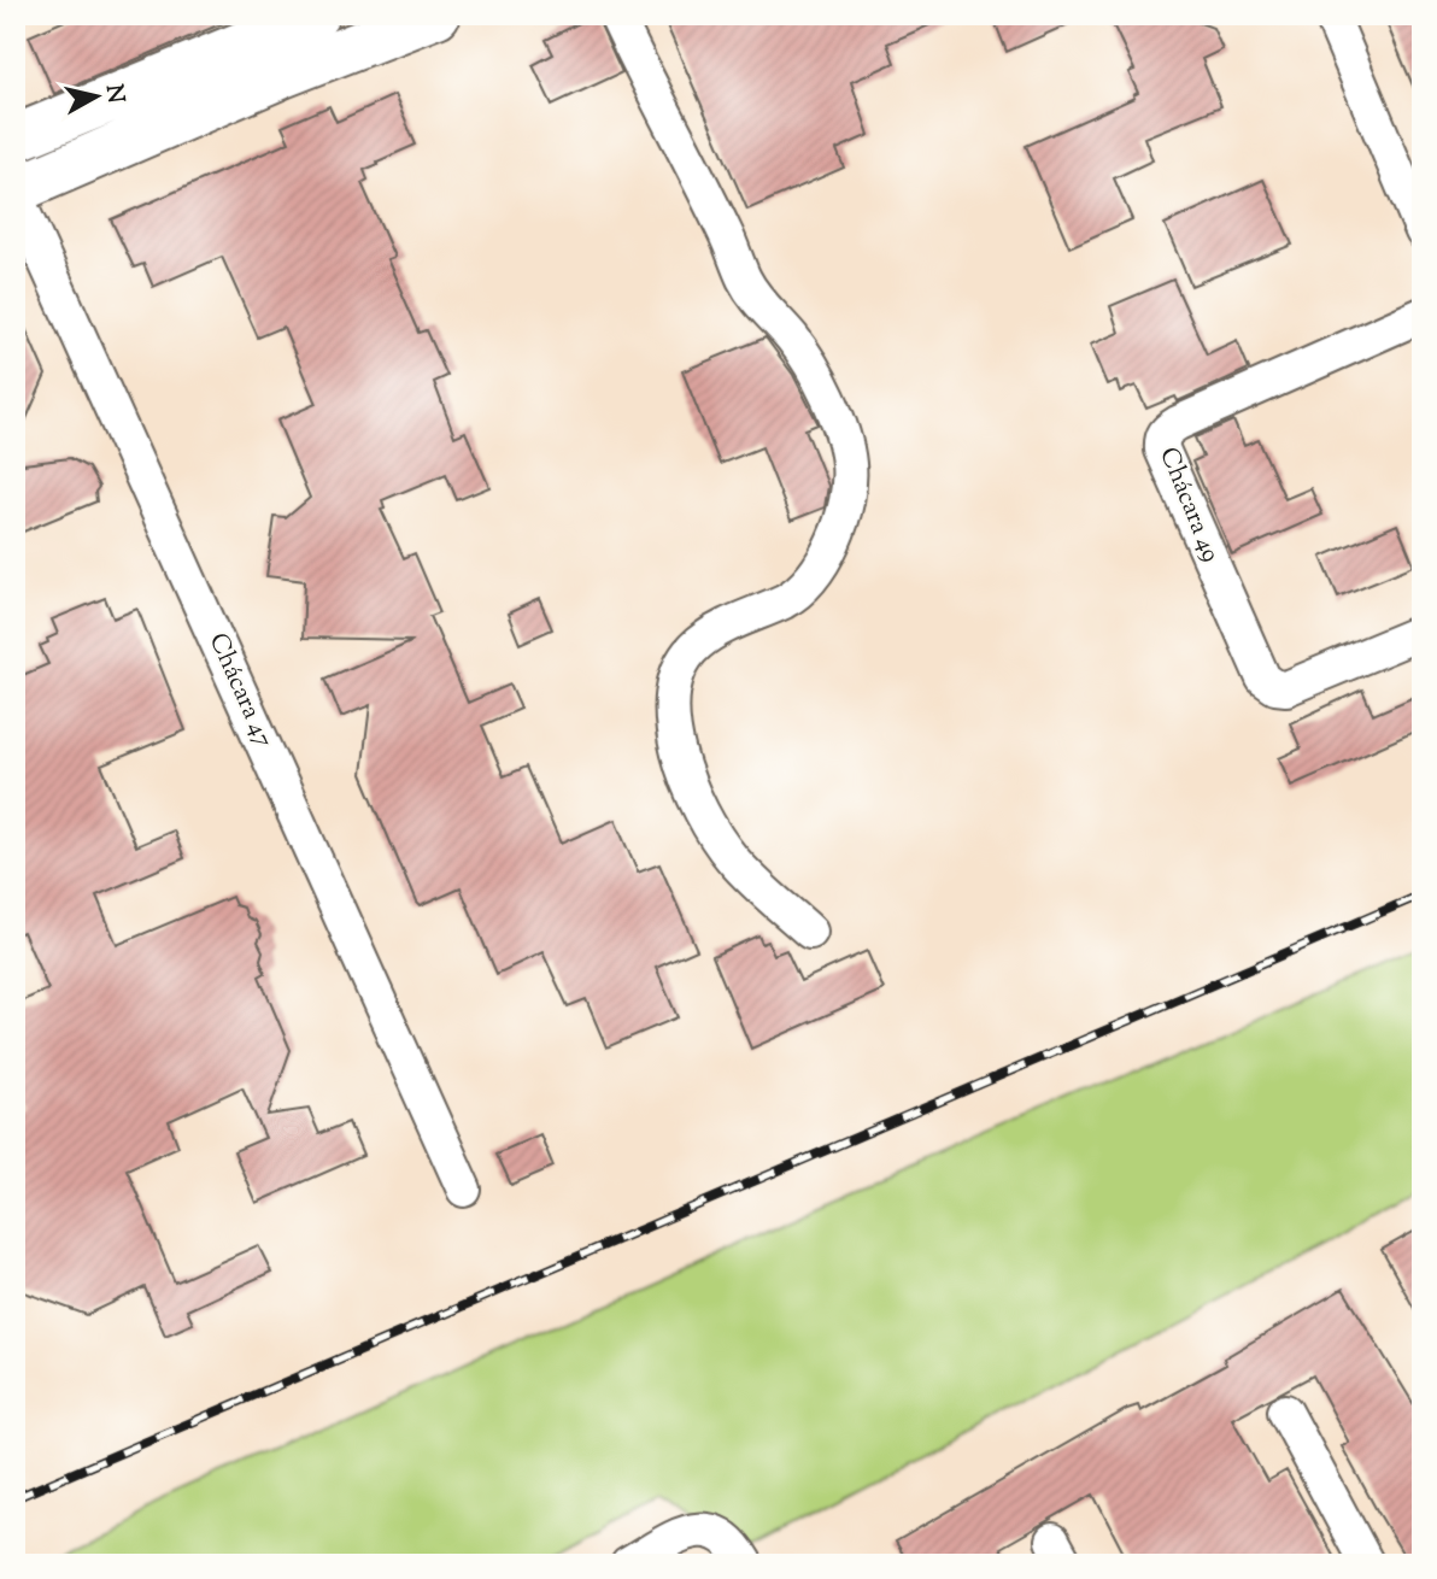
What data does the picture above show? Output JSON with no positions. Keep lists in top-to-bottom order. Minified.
{"streets":{"street":["Chácara 49","Chácara 47"]},"north":"right"}
